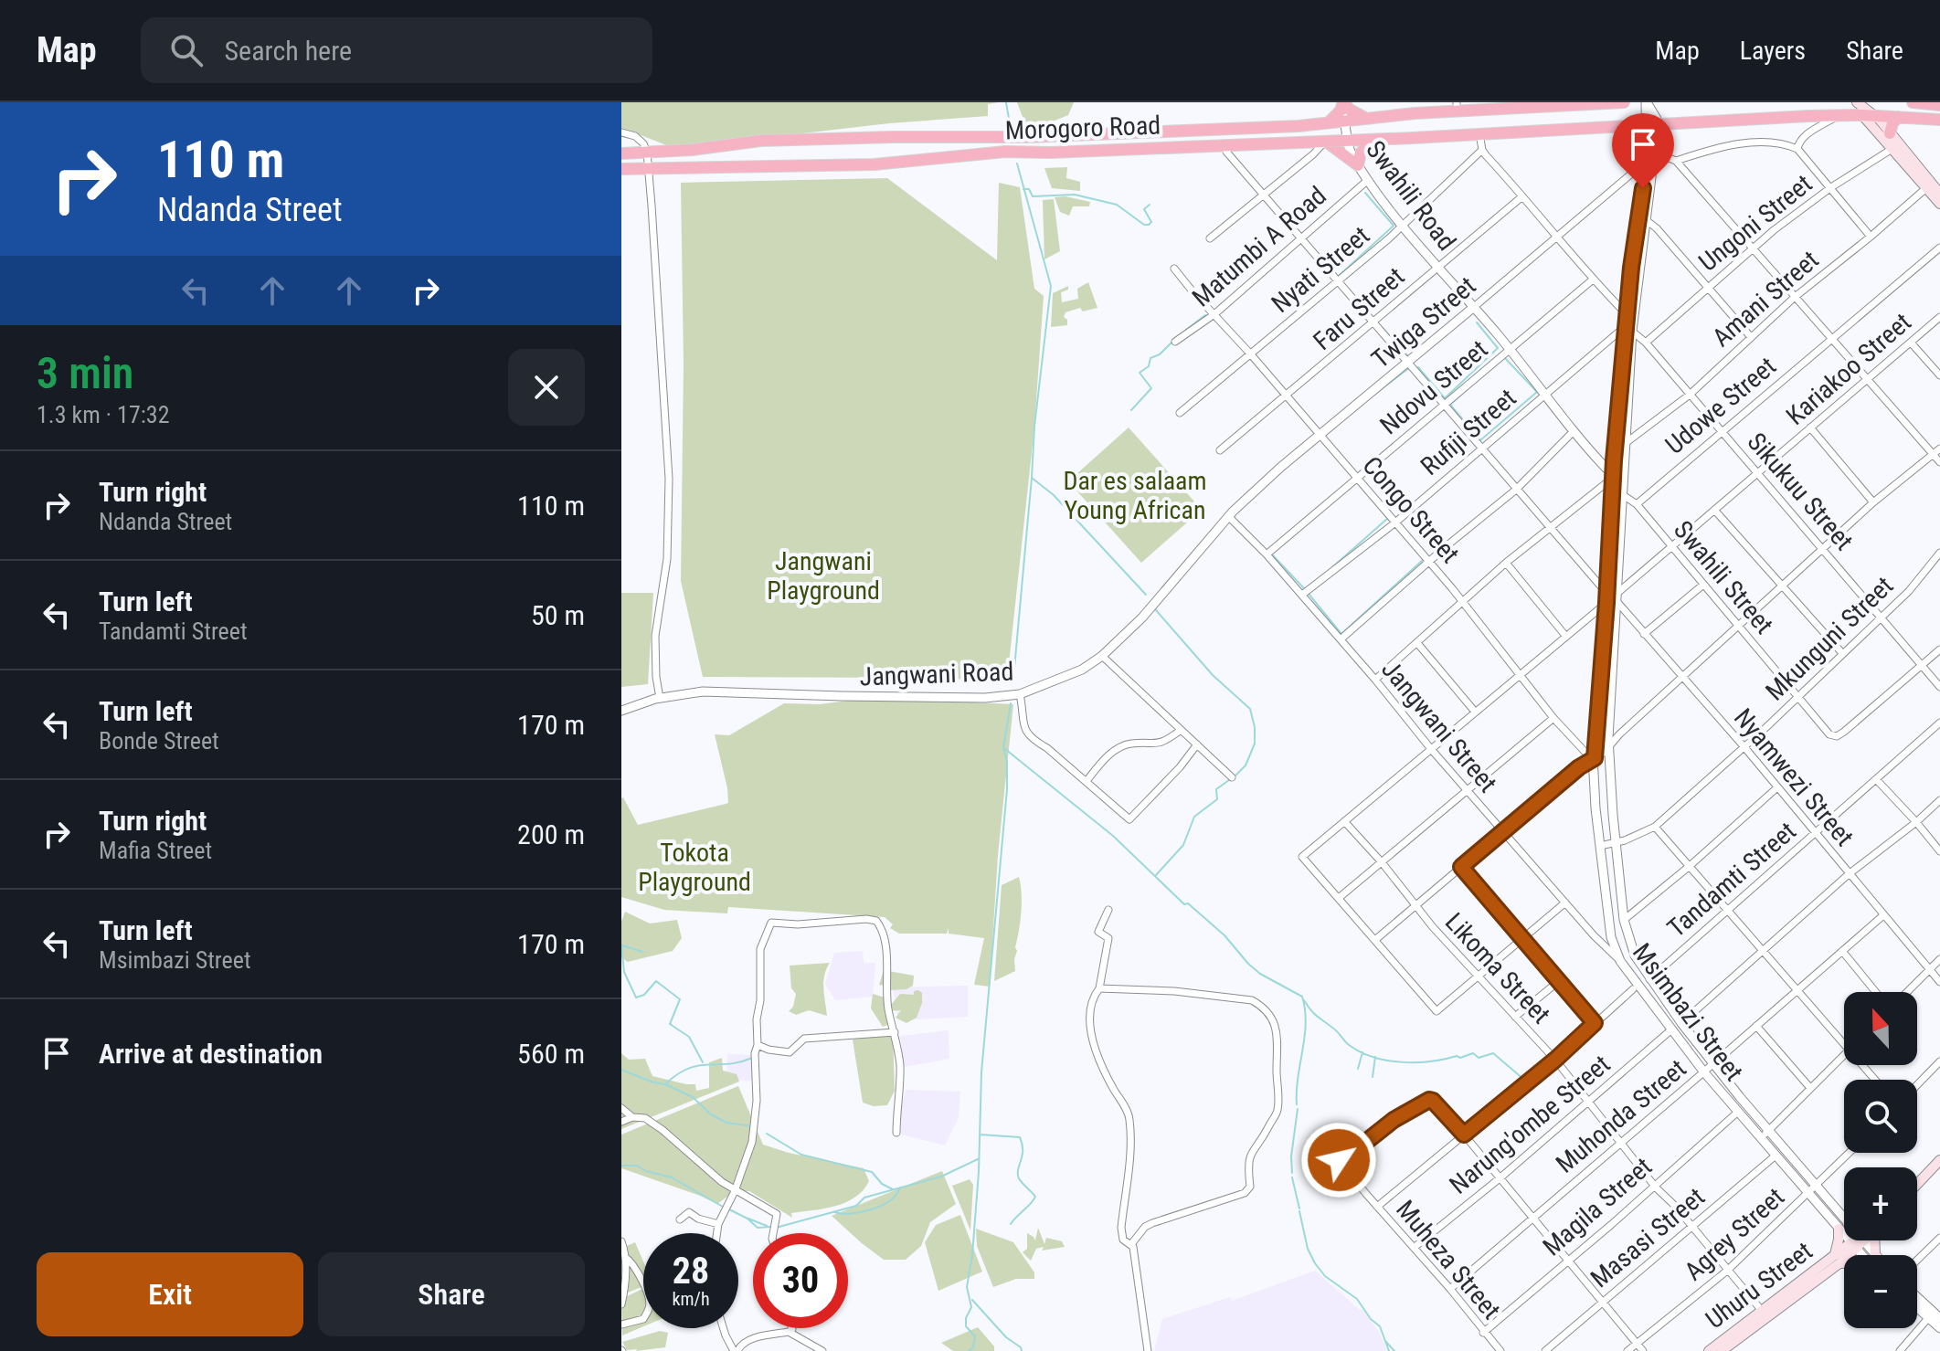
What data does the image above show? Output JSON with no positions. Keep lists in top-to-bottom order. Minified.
{"streets":{"highway":["Morogoro Road"],"main road":["Uhuru Street"],"street":["Swahili Road","Ungoni Street","Matumbi A Road","Nyati Street","Amani Street","Faru Street","Twiga Street","Kariakoo Street","Ndovu Street","Udowe Street","Rufiji Street","Sikukuu Street","Congo Street","Swahili Street","Mkunguni Street","Jangwani Road","Jangwani Street","Nyamwezi Street","Tandamti Street","Likoma Street","Msimbazi Street","Muhonda Street","Narung'ombe Street","Magila Street","Agrey Street","Masasi Street","Muheza Street"]},"crossings":[["Morogoro Road","Swahili Road"],["Morogoro Road","Msimbazi Street"],["Swahili Road","Matumbi A Road"],["Swahili Road","Nyati Street"],["Swahili Road","Faru Street"],["Swahili Road","Twiga Street"],["Ungoni Street","Sikukuu Street"],["Matumbi A Road","Congo Street"],["Matumbi A Road","Nyamwezi Street"],["Nyati Street","Congo Street"],["Nyati Street","Nyamwezi Street"],["Amani Street","Sikukuu Street"],["Amani Street","Msimbazi Street"],["Faru Street","Congo Street"],["Faru Street","Nyamwezi Street"],["Twiga Street","Congo Street"],["Twiga Street","Jangwani Road"],["Twiga Street","Jangwani Street"],["Twiga Street","Nyamwezi Street"],["Twiga Street","Msimbazi Street"],["Kariakoo Street","Sikukuu Street"],["Kariakoo Street","Congo Street"],["Kariakoo Street","Swahili Street"],["Kariakoo Street","Jangwani Street"],["Kariakoo Street","Nyamwezi Street"],["Kariakoo Street","Likoma Street"],["Kariakoo Street","Msimbazi Street"],["Ndovu Street","Congo Street"],["Ndovu Street","Jangwani Street"],["Ndovu Street","Nyamwezi Street"],["Udowe Street","Sikukuu Street"],["Udowe Street","Swahili Street"],["Rufiji Street","Sikukuu Street"],["Rufiji Street","Congo Street"],["Rufiji Street","Jangwani Street"],["Rufiji Street","Nyamwezi Street"],["Rufiji Street","Msimbazi Street"],["Sikukuu Street","Swahili Street"],["Sikukuu Street","Mkunguni Street"],["Sikukuu Street","Msimbazi Street"],["Congo Street","Msimbazi Street"],["Swahili Street","Mkunguni Street"],["Swahili Street","Msimbazi Street"],["Mkunguni Street","Nyamwezi Street"],["Mkunguni Street","Msimbazi Street"],["Jangwani Road","Jangwani Street"],["Jangwani Street","Msimbazi Street"],["Nyamwezi Street","Tandamti Street"],["Nyamwezi Street","Msimbazi Street"],["Nyamwezi Street","Muhonda Street"],["Tandamti Street","Msimbazi Street"],["Likoma Street","Muhonda Street"],["Likoma Street","Narung'ombe Street"],["Likoma Street","Magila Street"],["Likoma Street","Agrey Street"],["Likoma Street","Masasi Street"],["Likoma Street","Uhuru Street"],["Msimbazi Street","Muhonda Street"],["Msimbazi Street","Magila Street"],["Msimbazi Street","Agrey Street"],["Msimbazi Street","Masasi Street"],["Msimbazi Street","Uhuru Street"],["Muhonda Street","Muheza Street"],["Narung'ombe Street","Muheza Street"],["Magila Street","Muheza Street"]],"parks":["Dar es salaam Young African","Jangwani Playground","Tokota Playground"],"north":"top","page":{"header":"Map","search":"Search here","nav":["Map","Layers","Share"],"turn":["110 m","Ndanda Street"],"heading":["3 min","1.3 km · 17:32"],"list":[{"name":"Turn right","note":"Ndanda Street","value":"110 m"},{"name":"Turn left","note":"Tandamti Street","value":"50 m"},{"name":"Turn left","note":"Bonde Street","value":"170 m"},{"name":"Turn right","note":"Mafia Street","value":"200 m"},{"name":"Turn left","note":"Msimbazi Street","value":"170 m"},{"name":"Arrive at destination","value":"560 m"}],"map_buttons":["+","−"],"speed":"28 km/h","limit":"30","buttons":["Exit","Share"]}}
